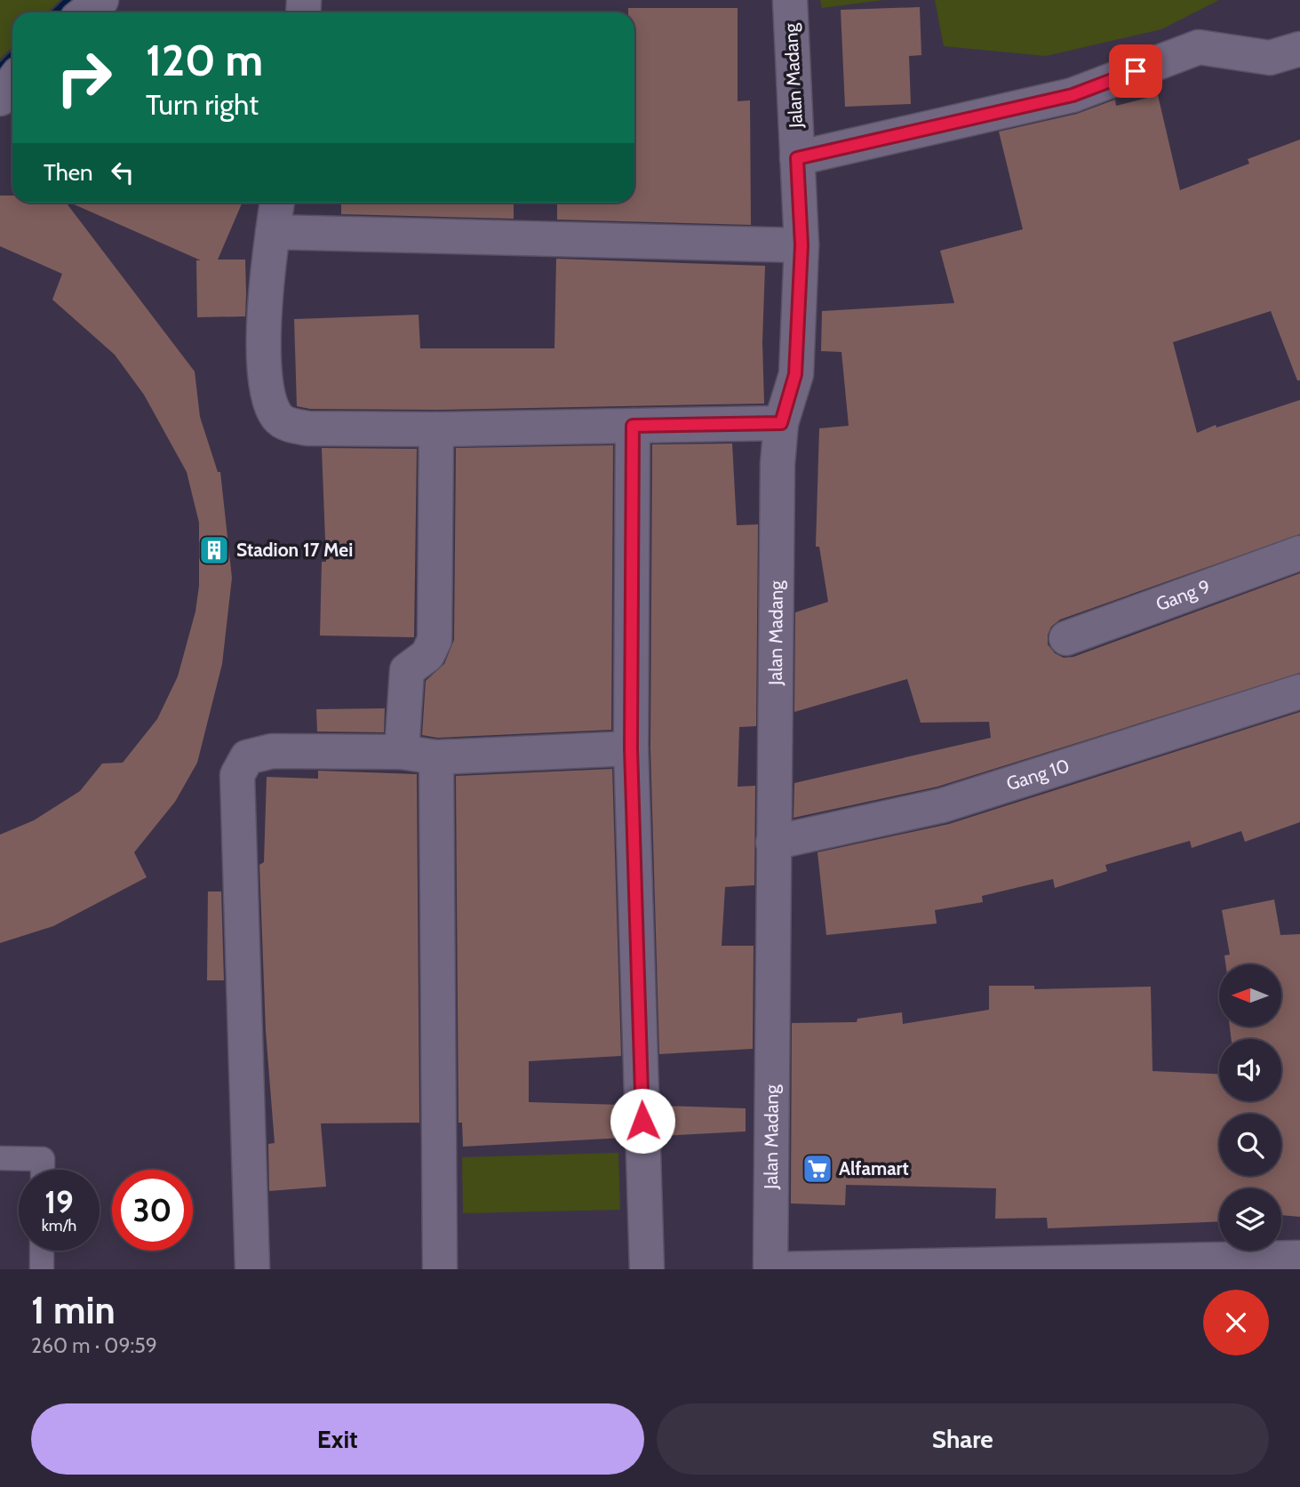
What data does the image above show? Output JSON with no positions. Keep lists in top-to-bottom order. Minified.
{"streets":{"street":["Jalan Madang","Gang 9","Gang 10"]},"crossings":[["Jalan Madang","Gang 10"]],"places":{"building":["Stadion 17 Mei"],"supermarket":["Alfamart"]},"north":"left","page":{"turn":["120 m","Turn right"],"then":"Then","speed":"19 km/h","limit":"30","heading":["1 min","260 m · 09:59"],"buttons":["Exit","Share"]}}
